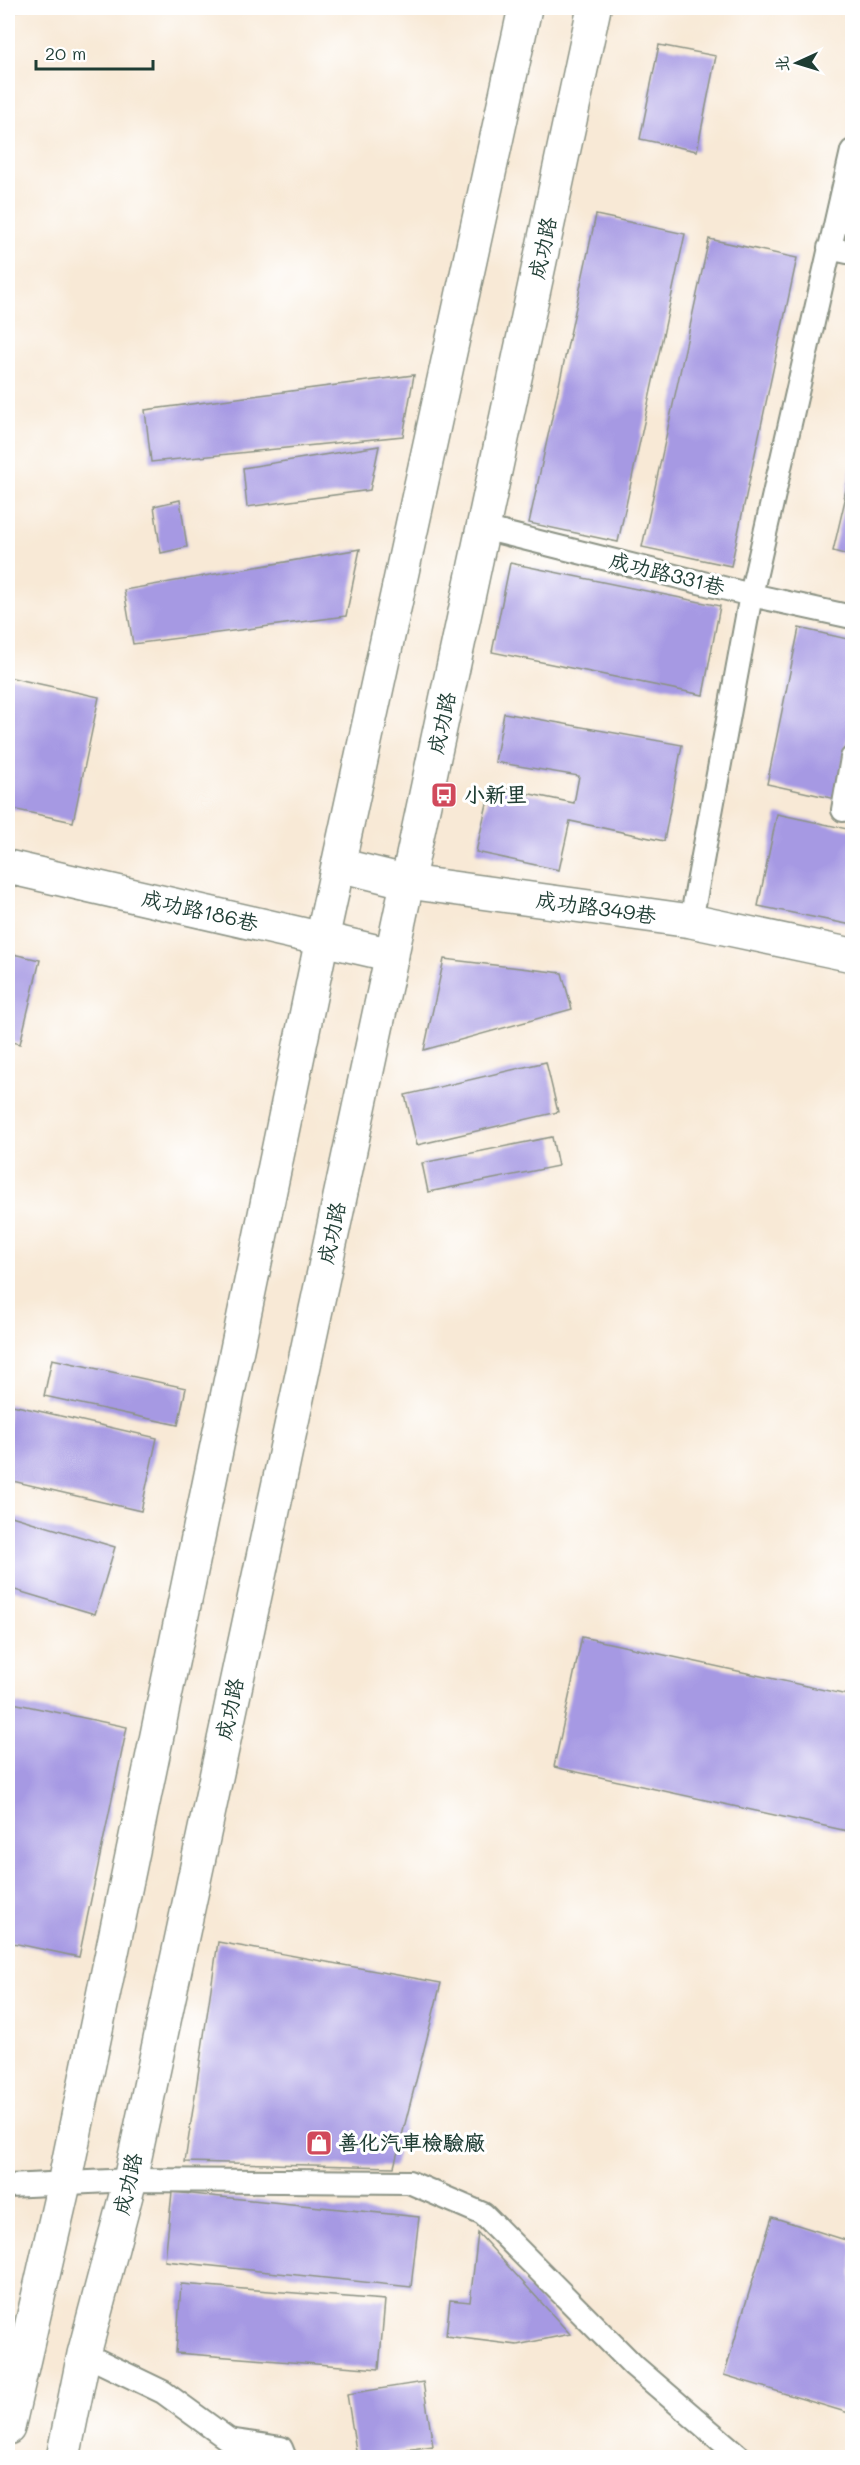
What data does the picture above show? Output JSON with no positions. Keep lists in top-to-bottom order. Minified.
{"streets":{"main road":["成功路","成功路349巷","成功路186巷"],"lane":["成功路331巷"]},"crossings":[["成功路","成功路331巷"],["成功路","成功路349巷"],["成功路","成功路186巷"]],"places":{"bus stop":["小新里"],"shop":["善化汽車檢驗廠"]},"scale_bar":"20 m","north":"left"}
